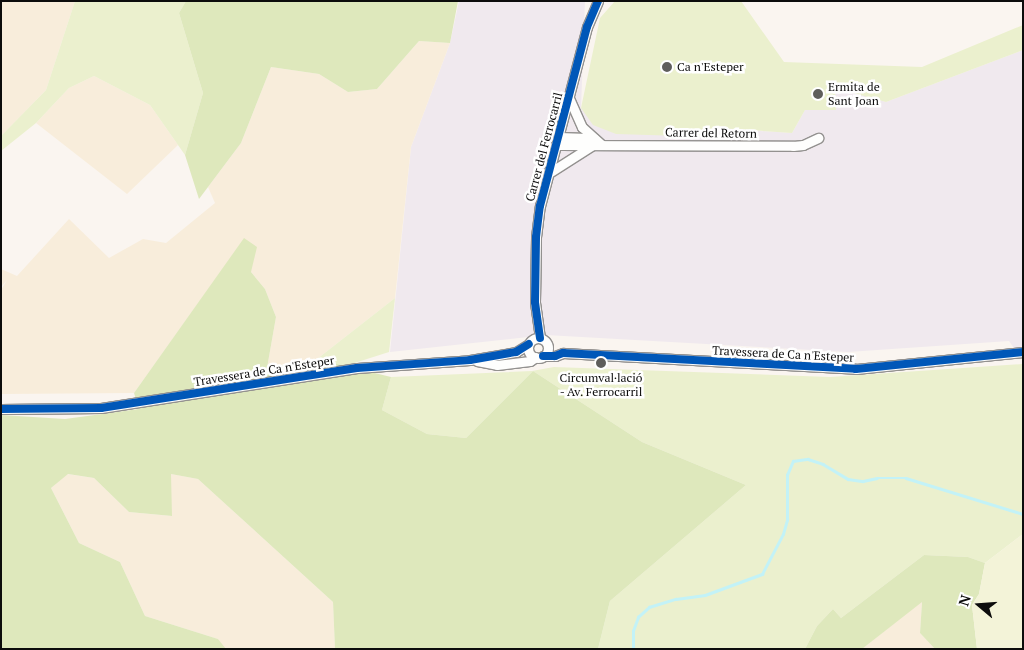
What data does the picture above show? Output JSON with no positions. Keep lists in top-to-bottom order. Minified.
{"streets":{"street":["Carrer del Retorn","Carrer del Ferrocarril","Travessera de Ca n'Esteper"]},"crossings":[["Carrer del Retorn","Carrer del Ferrocarril"],["Carrer del Ferrocarril","Travessera de Ca n'Esteper"]],"places":["Ca n'Esteper","Ermita de Sant Joan","Circumval·lació - Av. Ferrocarril"],"north":"left"}
